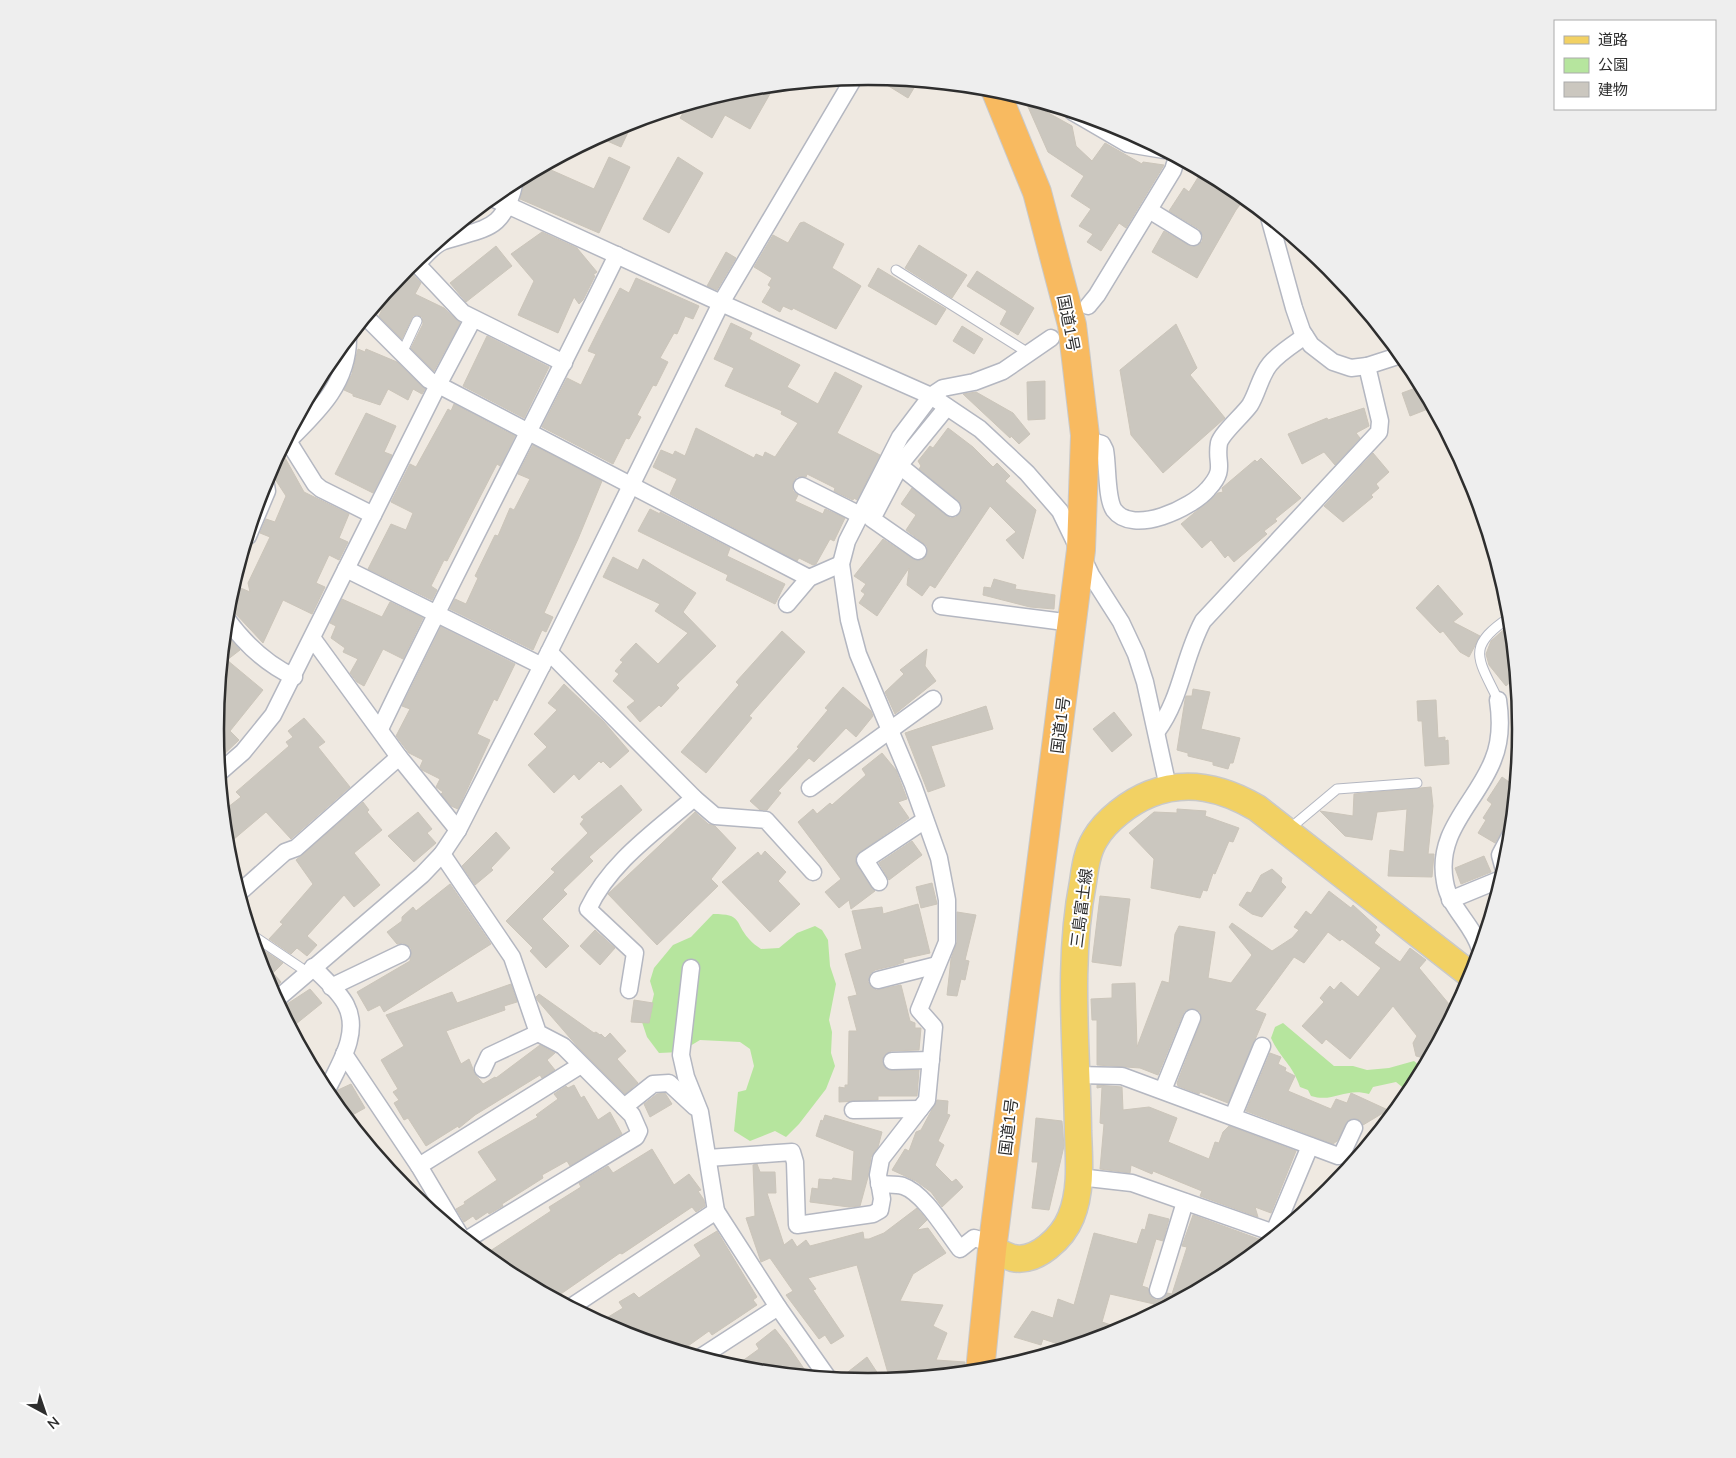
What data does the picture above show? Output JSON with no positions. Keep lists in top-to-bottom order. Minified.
{"streets":{"highway":["国道1号"],"main road":["三島富士線"]},"crossings":[["国道1号","三島富士線"]],"legend":["道路","公園","建物"],"north":"bottom right"}
